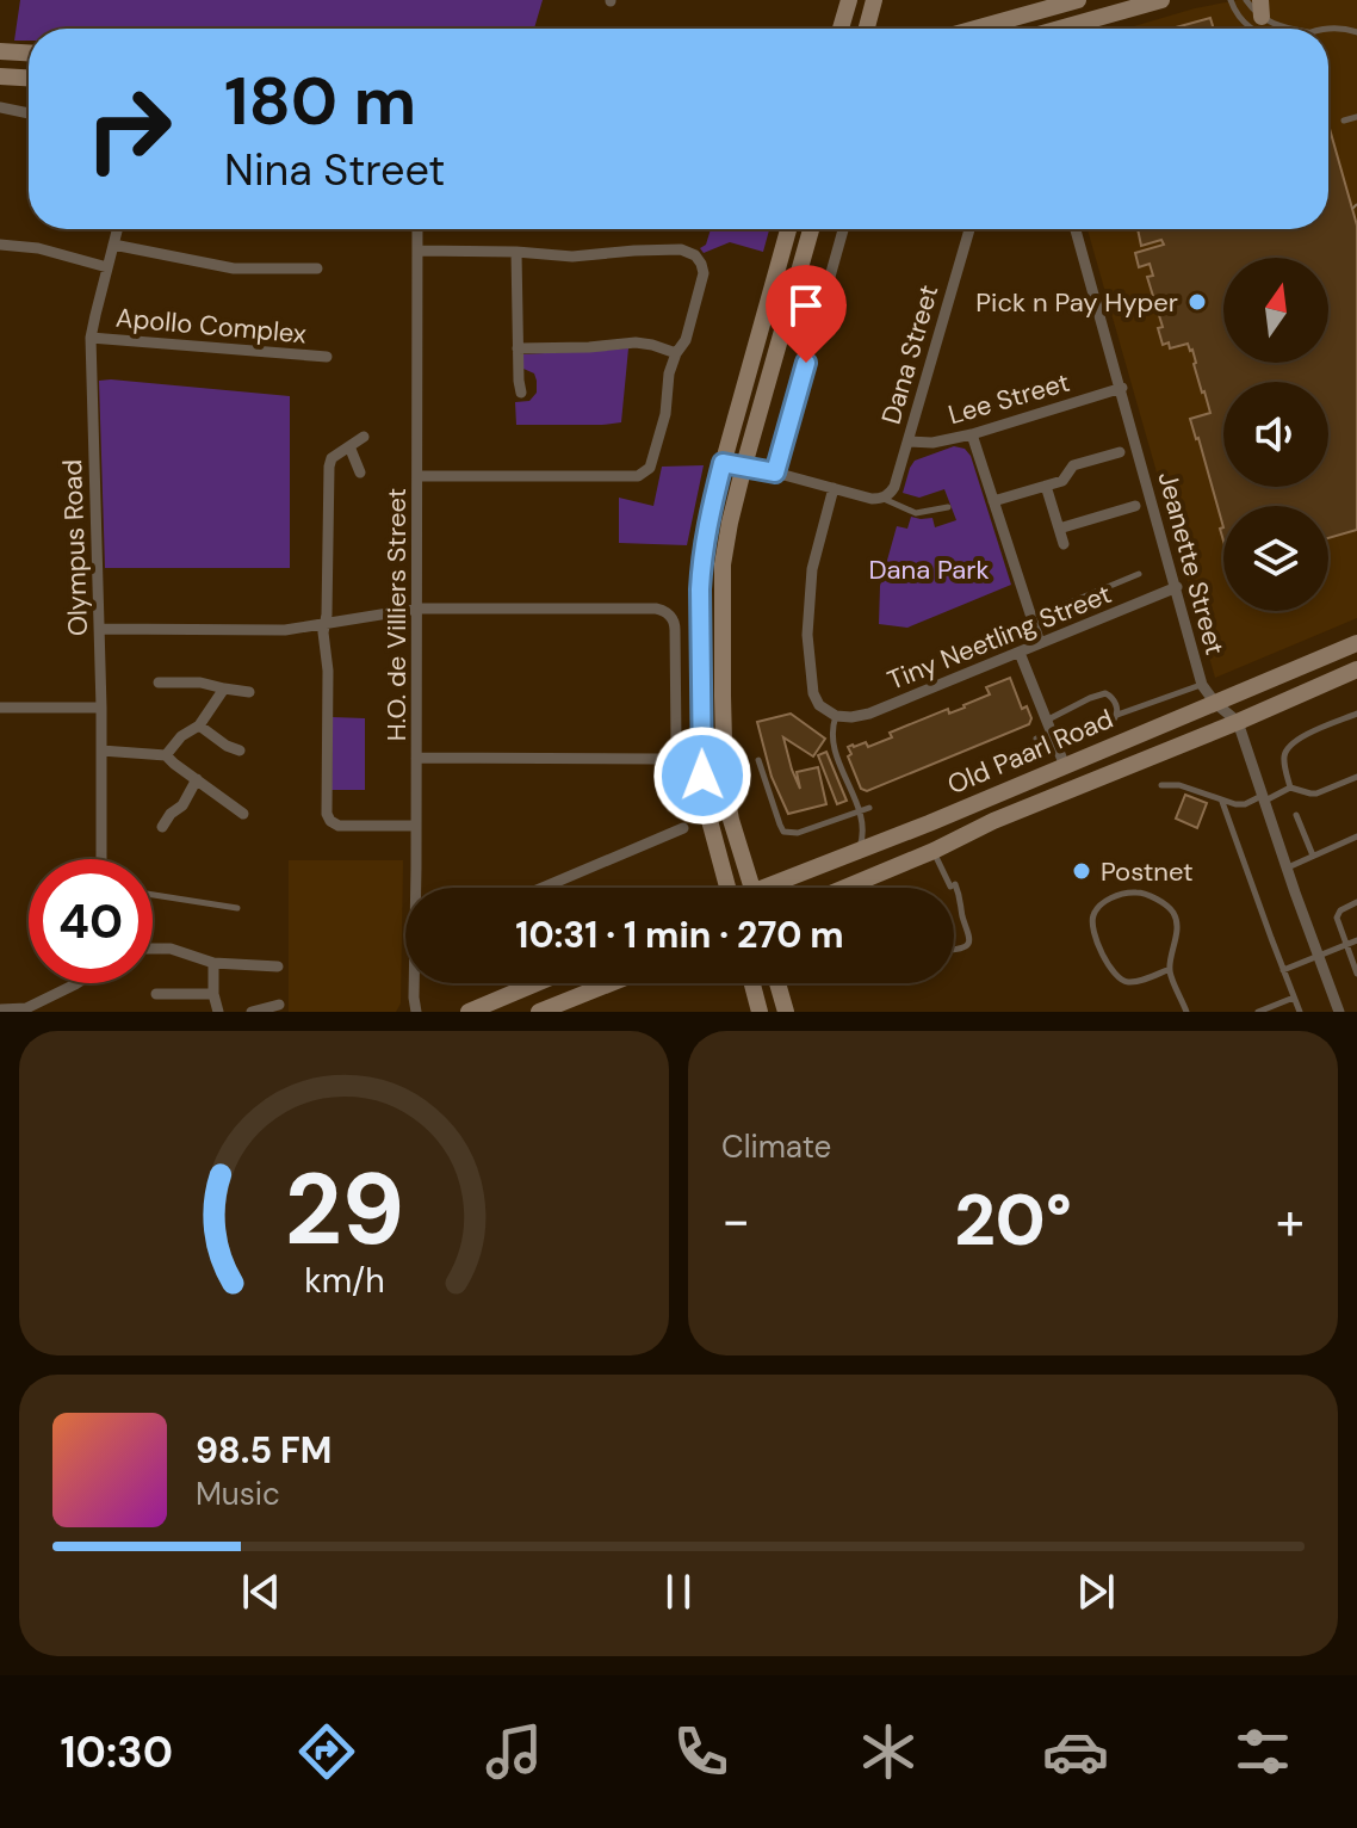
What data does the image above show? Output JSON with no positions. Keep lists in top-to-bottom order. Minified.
{"streets":{"street":["Apollo Complex","Dana Street","Lee Street","Olympus Road","Jeanette Street","H.O. de Villiers Street","Tiny Neetling Street","Old Paarl Road"]},"crossings":[["Apollo Complex","Olympus Road"],["Dana Street","Lee Street"],["Lee Street","Jeanette Street"],["Jeanette Street","Tiny Neetling Street"],["Jeanette Street","Old Paarl Road"]],"parks":["Dana Park"],"places":["Pick n Pay Hyper","Postnet"],"north":"top","page":{"turn":["180 m","Nina Street"],"limit":"40","trip":"10:31 · 1 min · 270 m","tile":"Climate","heat":["−","20°","+"],"song":["98.5 FM","Music"],"tabs":"10:30","gauge":["29","km/h"]}}
